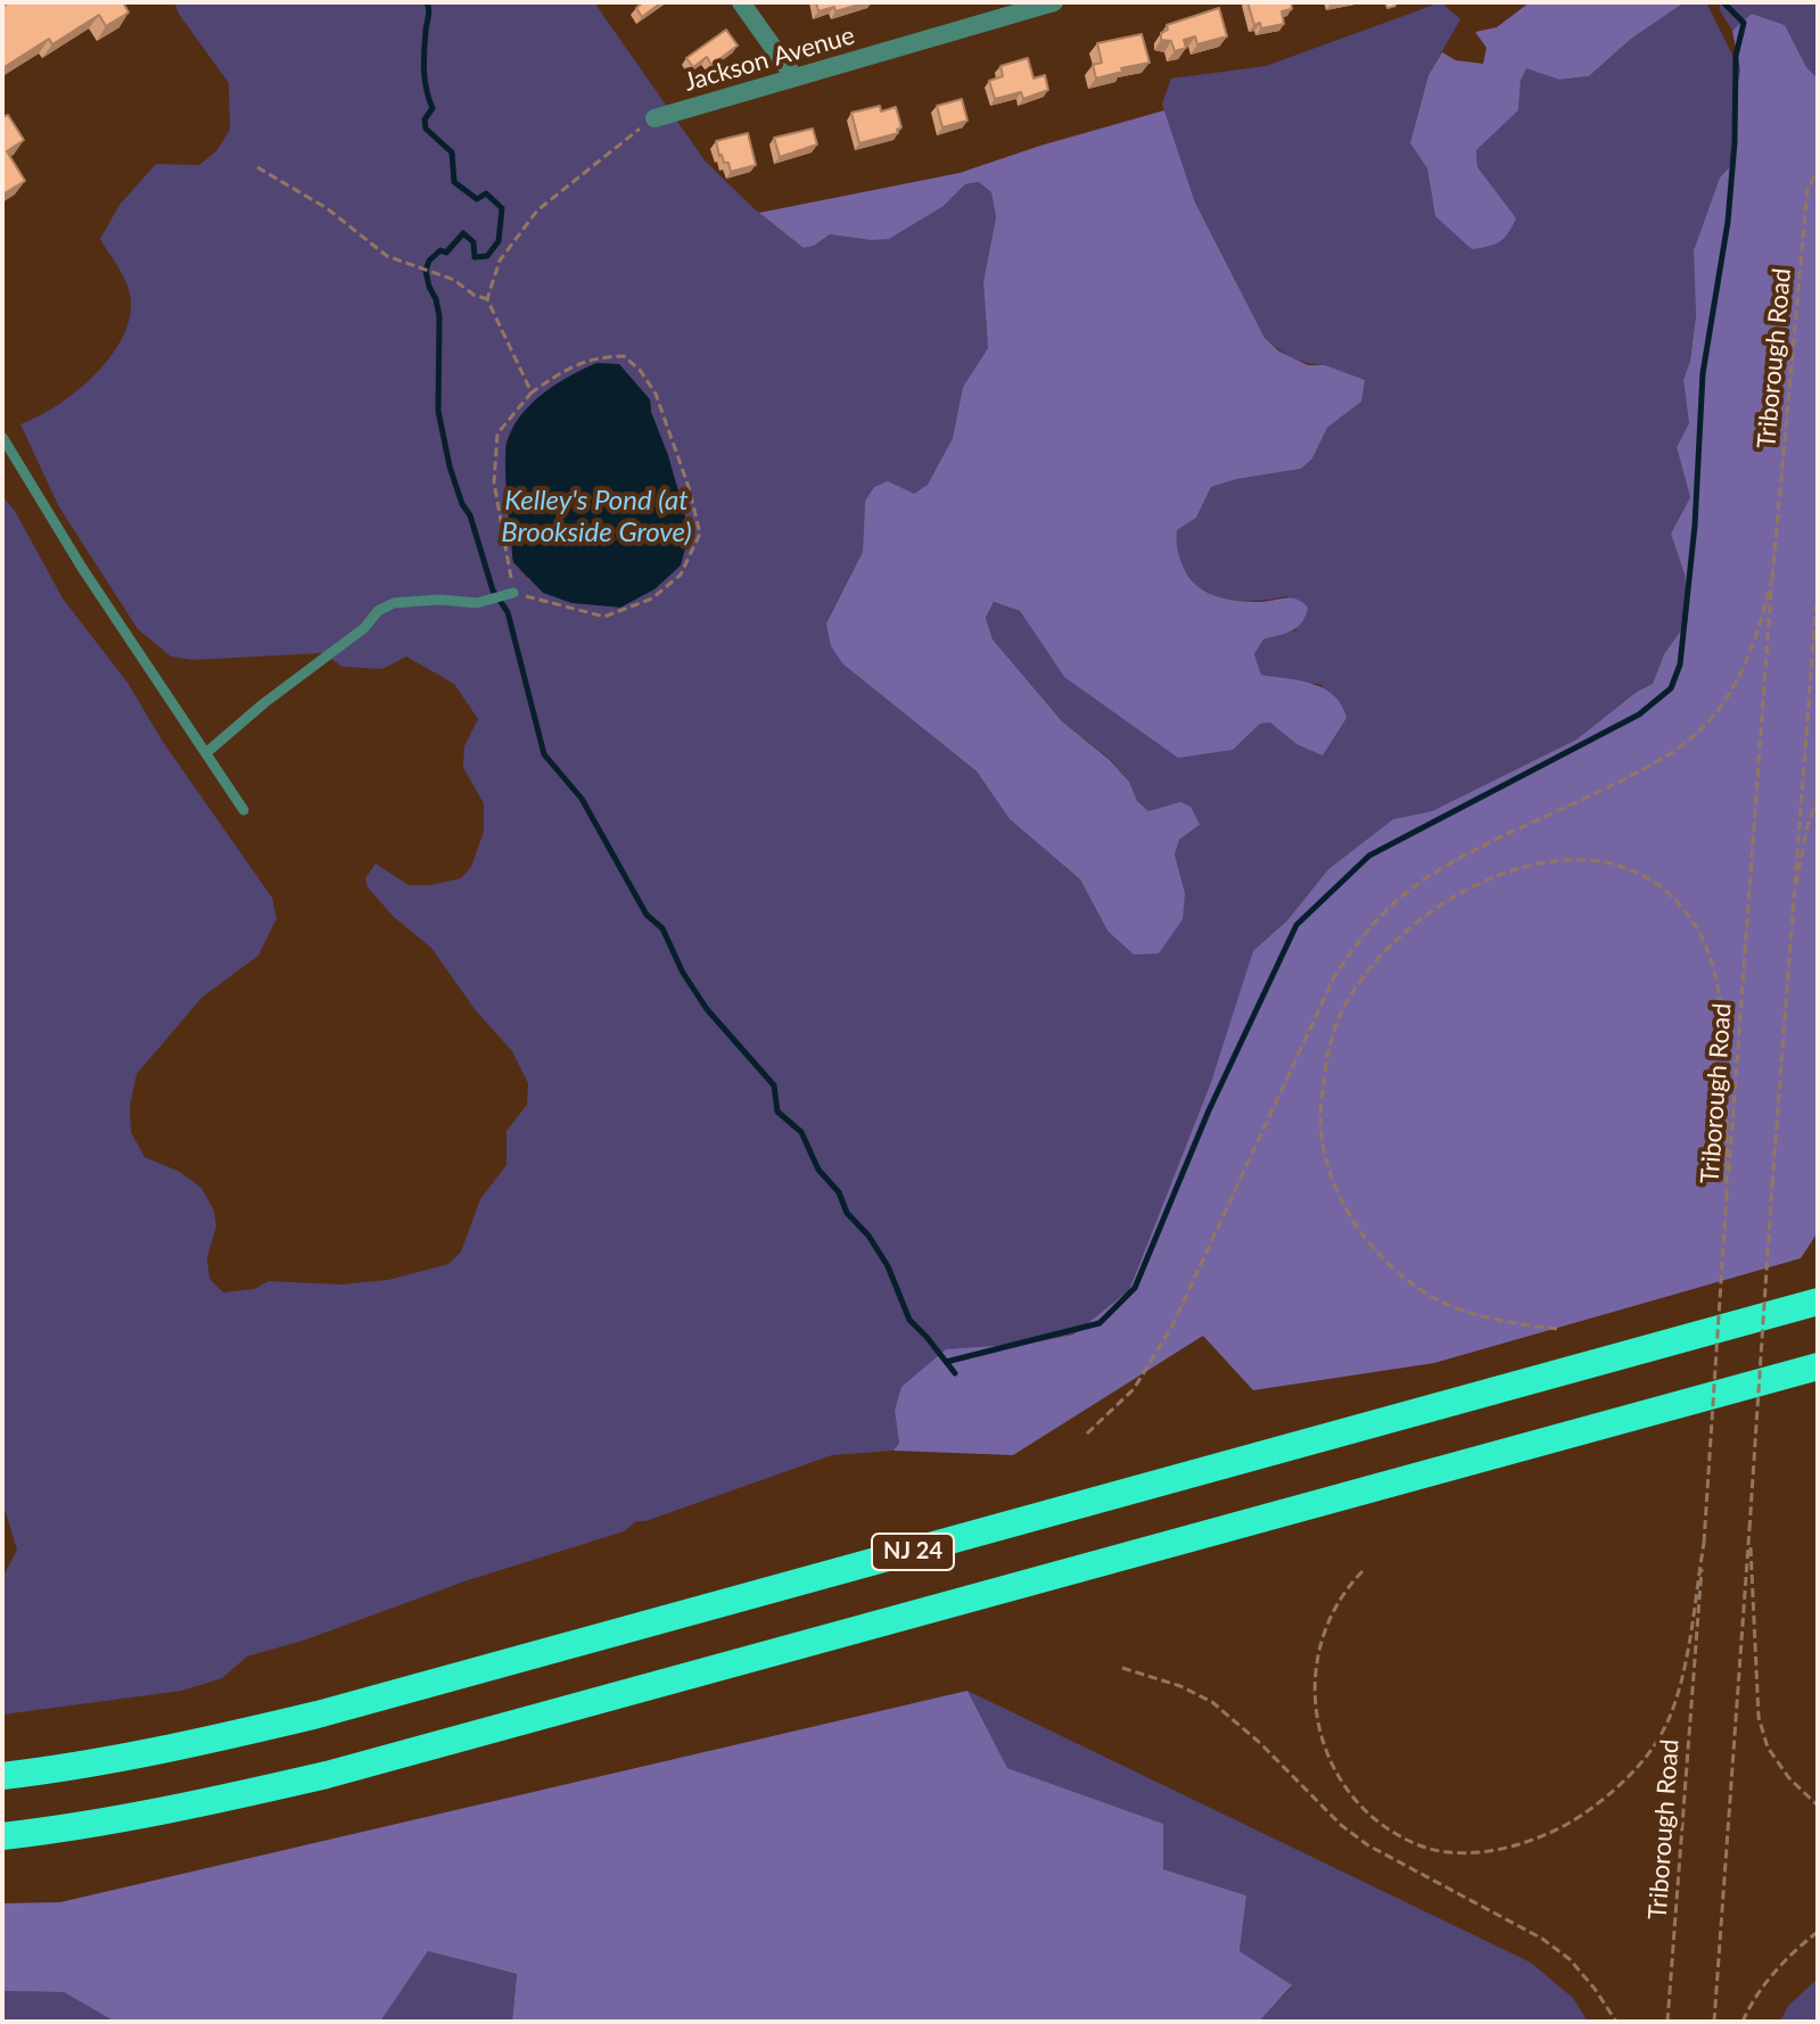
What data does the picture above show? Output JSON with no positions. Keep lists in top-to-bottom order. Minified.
{"streets":{"highway":["NJ 24"],"street":["Jackson Avenue"],"path":["Triborough Road"]},"water":["Kelley's Pond (at Brookside Grove)"]}
